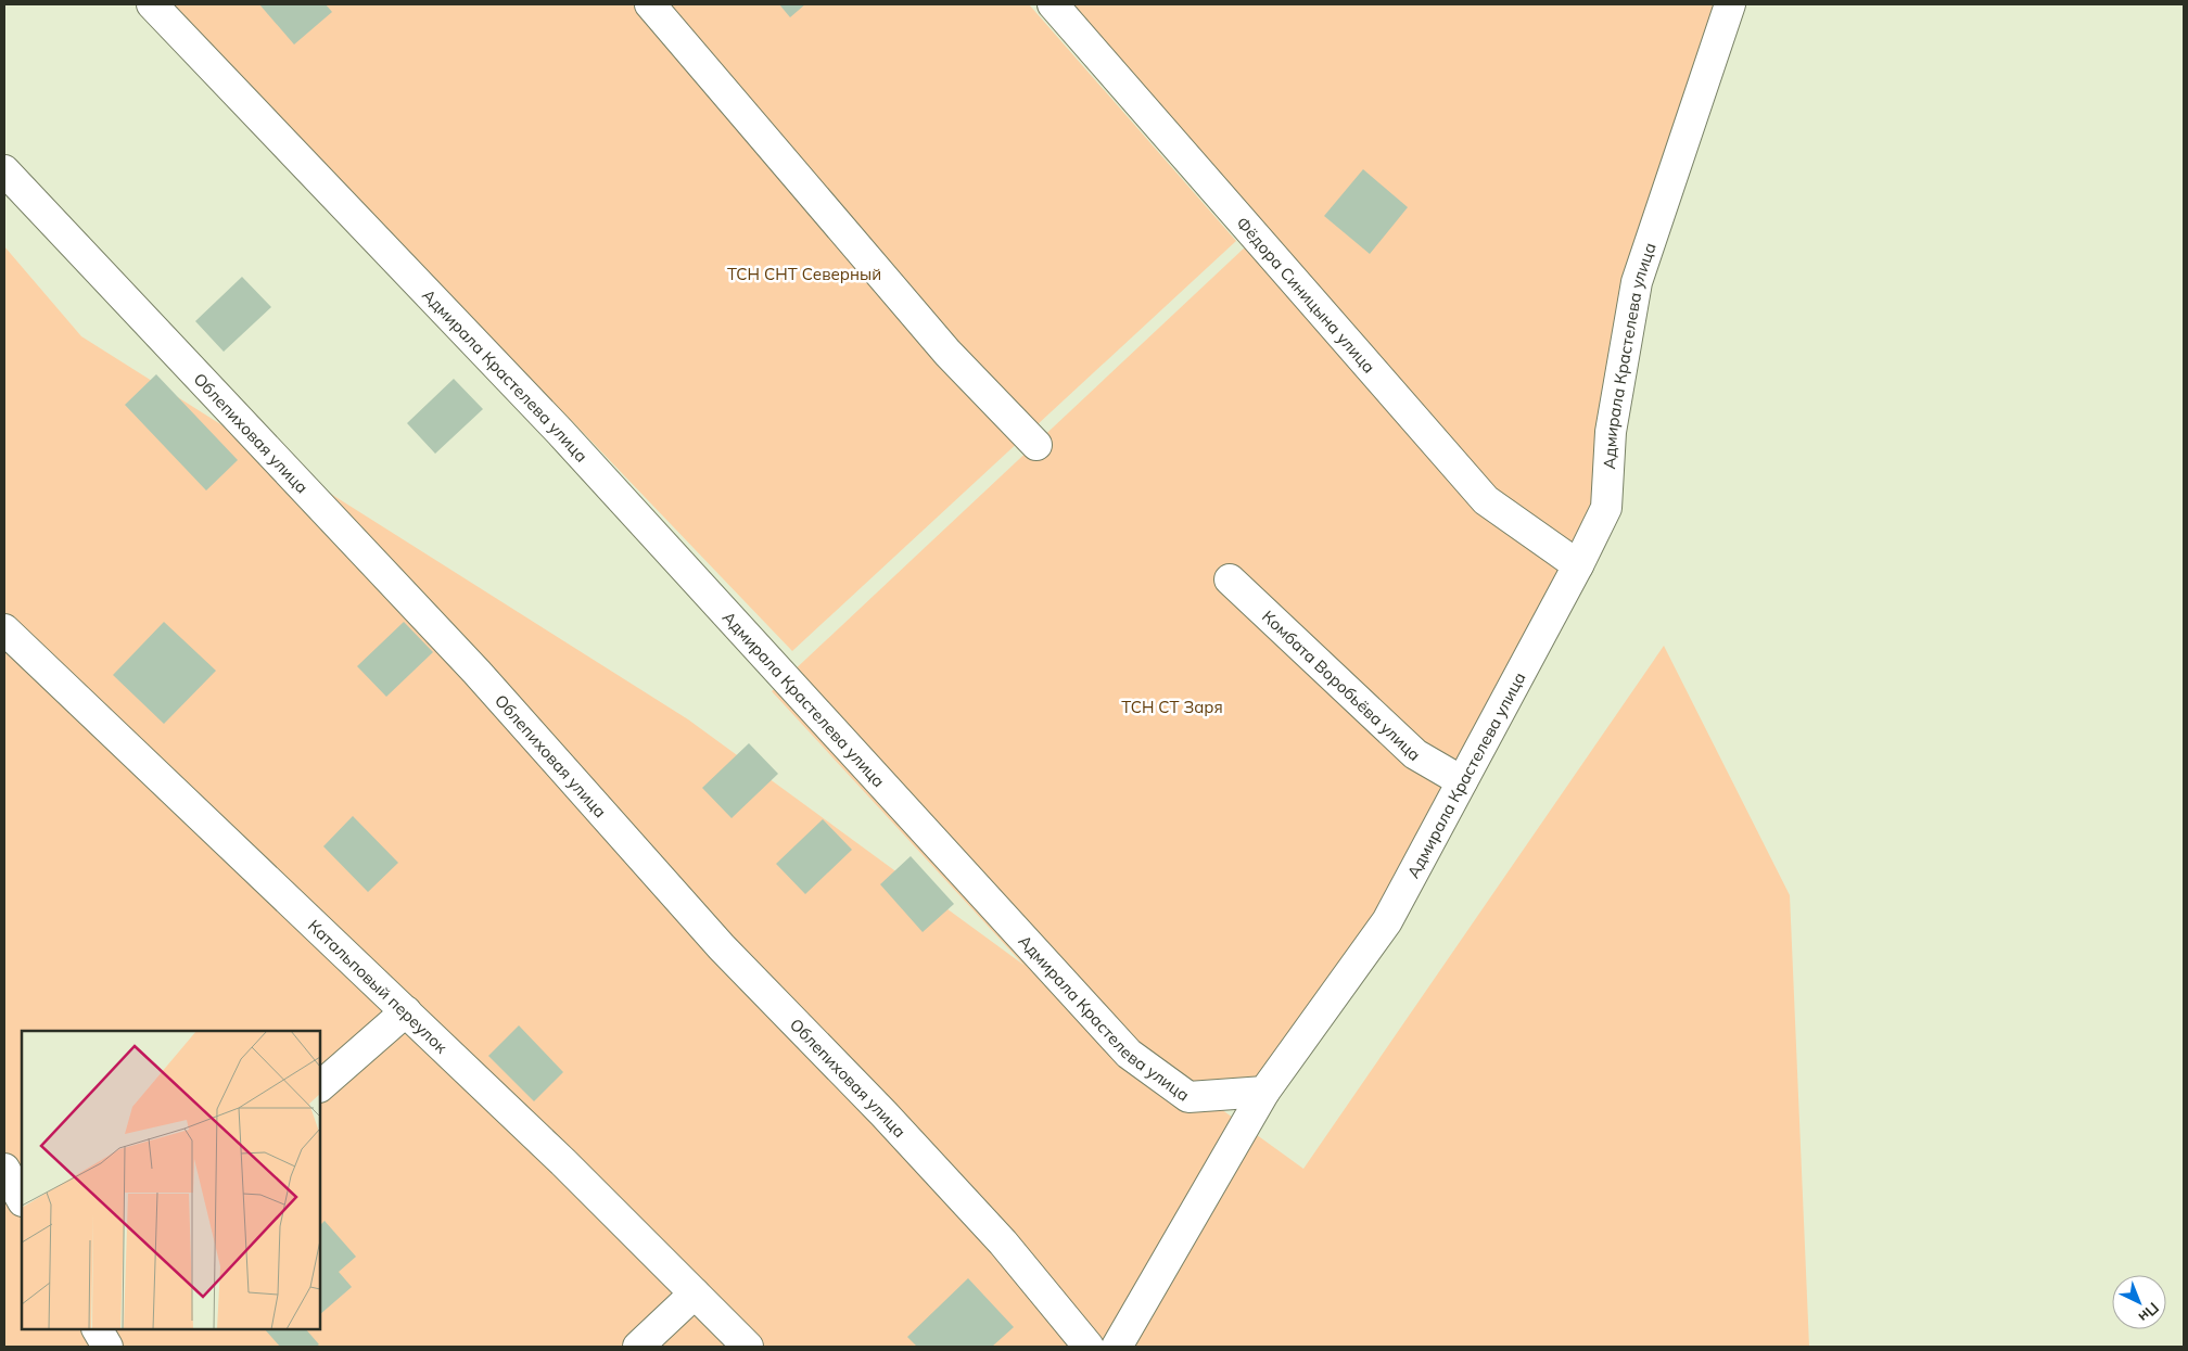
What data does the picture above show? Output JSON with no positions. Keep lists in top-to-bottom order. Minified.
{"streets":{"street":["Фёдора Синицына улица","Адмирала Крастелева улица","Облепиховая улица","Комбата Воробьёва улица","Катальповый переулок"]},"crossings":[["Фёдора Синицына улица","Адмирала Крастелева улица"],["Адмирала Крастелева улица","Комбата Воробьёва улица"]],"parks":["ТСН СНТ Северный","ТСН СТ Заря"],"north":"bottom right"}
